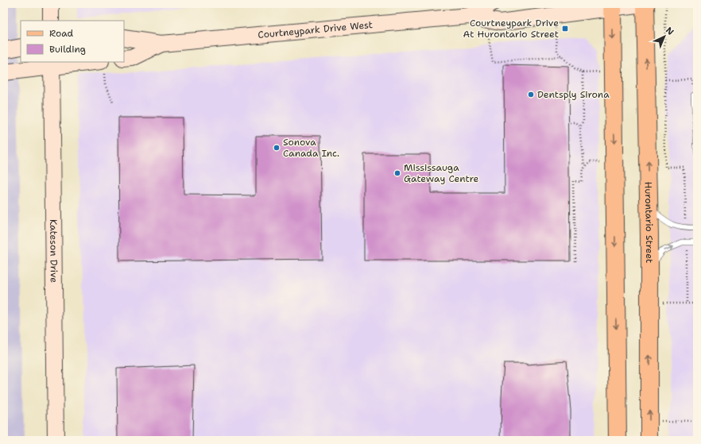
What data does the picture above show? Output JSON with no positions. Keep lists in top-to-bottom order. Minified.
{"streets":{"main road":["Courtneypark Drive West","Hurontario Street","Kateson Drive"]},"crossings":[["Courtneypark Drive West","Hurontario Street"]],"places":{"transit":["Courtneypark Drive At Hurontario Street"],"other":["Dentsply Sirona","Sonova Canada Inc.","Mississauga Gateway Centre"]},"legend":["Road","Building"],"north":"top right"}
